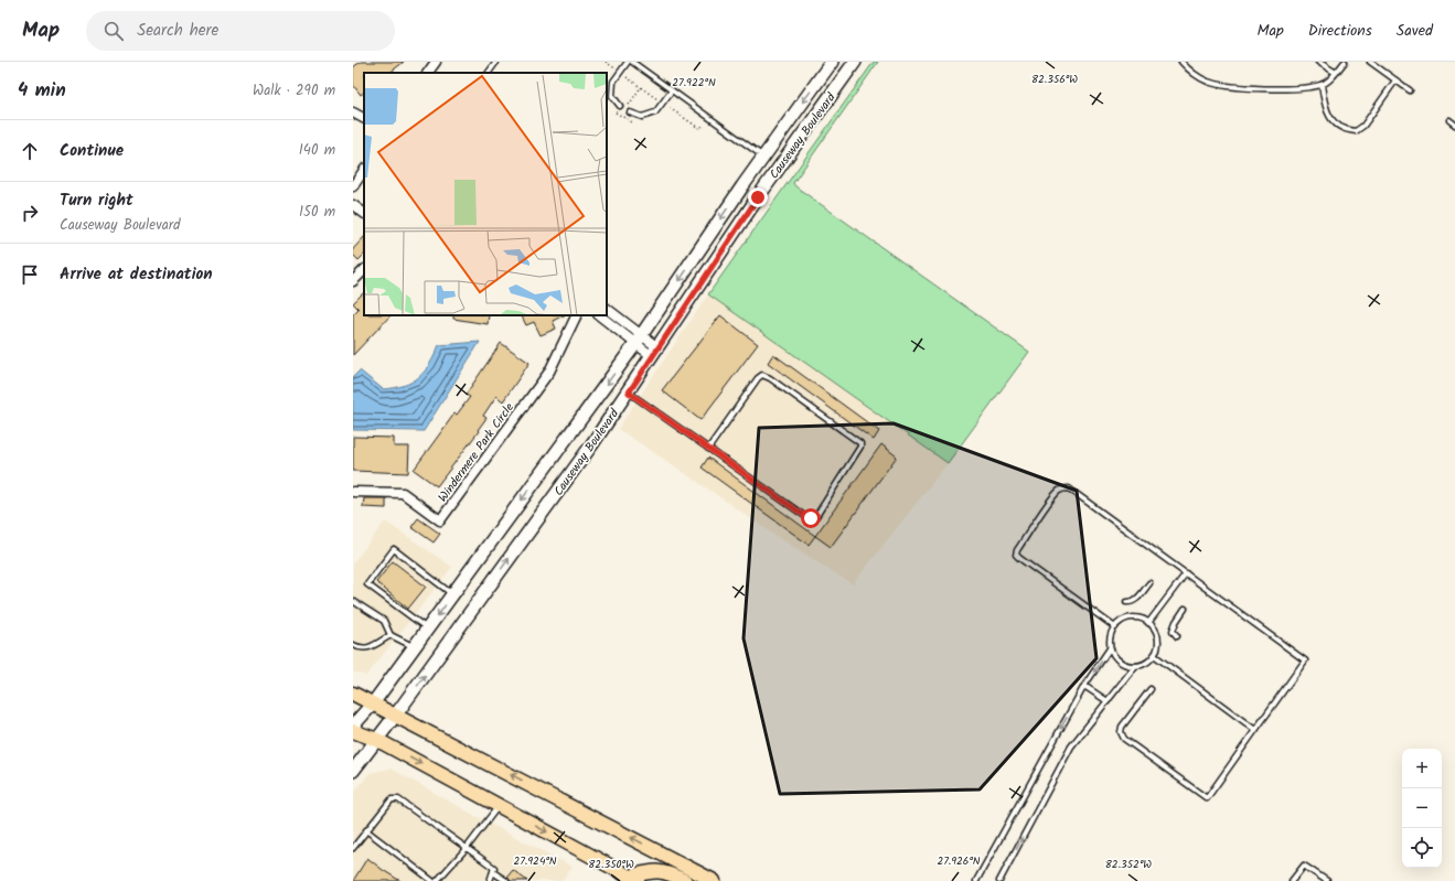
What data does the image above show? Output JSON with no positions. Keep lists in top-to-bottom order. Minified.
{"streets":{"main road":["Causeway Boulevard"],"street":["Windermere Park Circle"]},"page":{"header":"Map","search":"Search here","nav":["Map","Directions","Saved"],"heading":["4 min","Walk · 290 m"],"list":[["Continue","140 m"],["Turn right","Causeway Boulevard","150 m"],"Arrive at destination"],"map_buttons":["+","−"]},"coordinates":["82.356°W","27.922°N","27.924°N","27.926°N","82.350°W","82.352°W"]}
